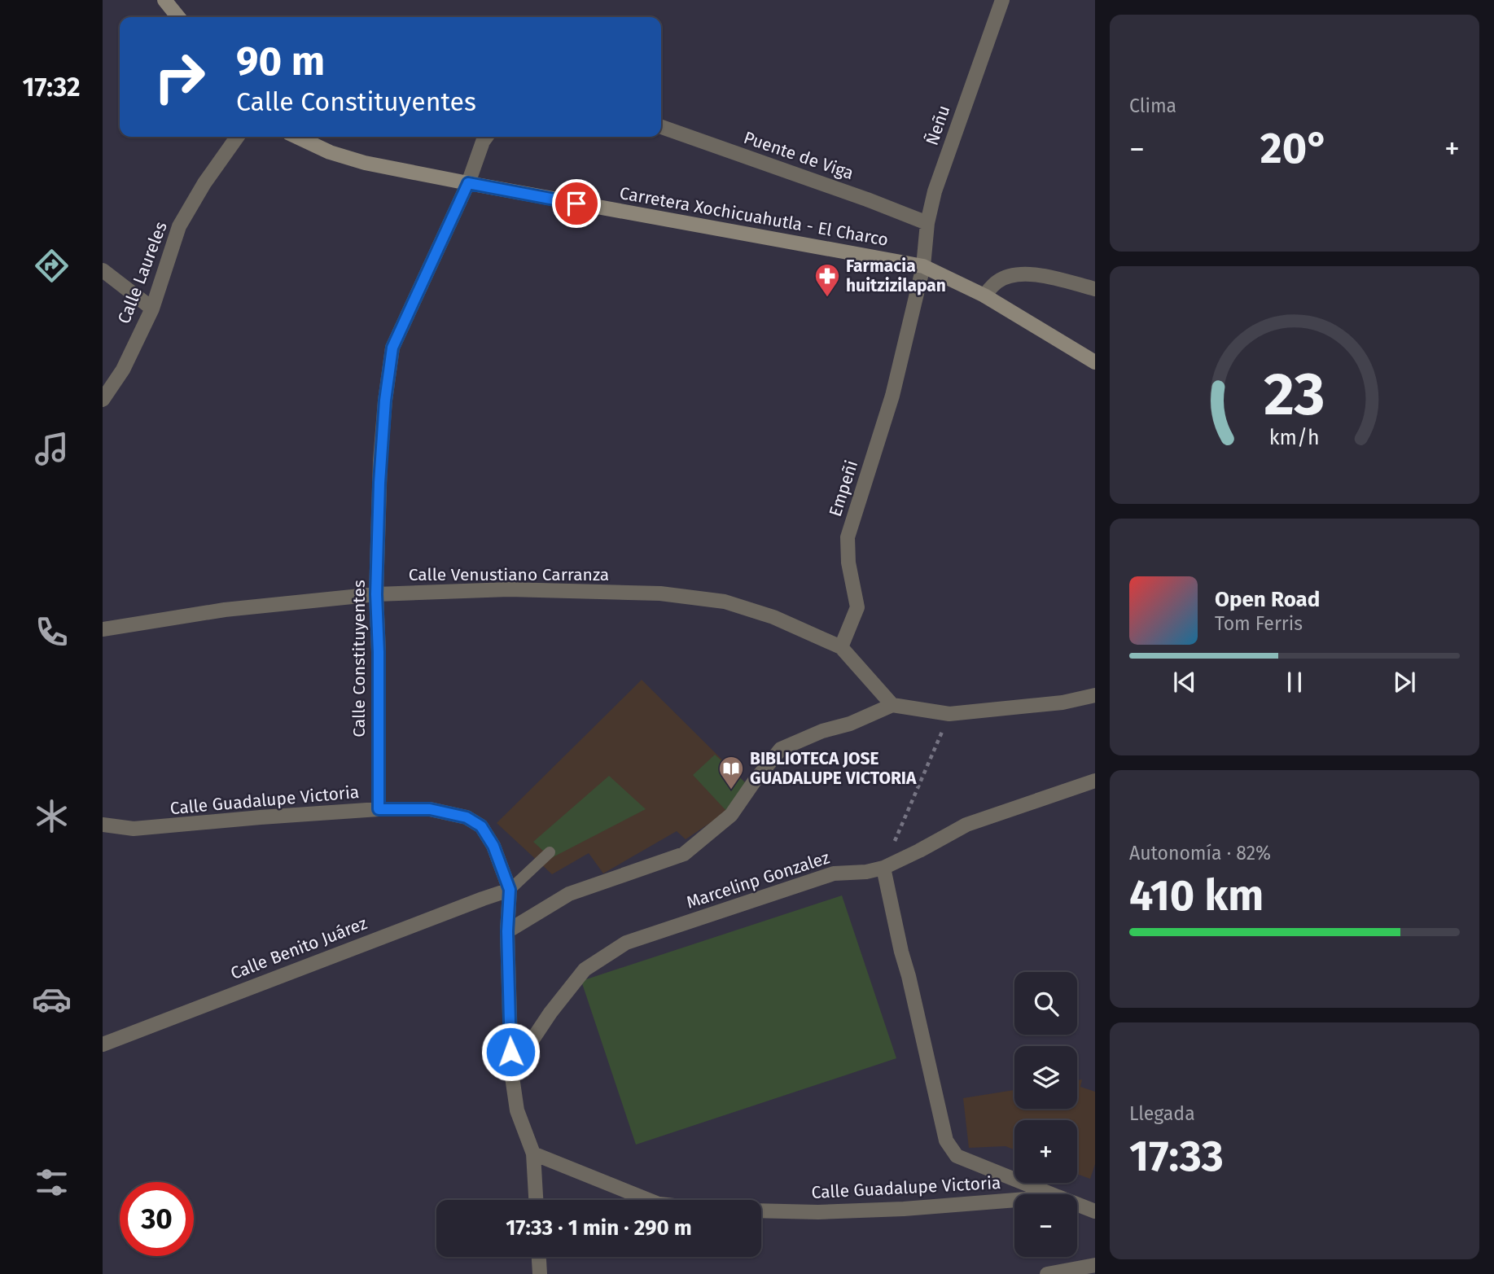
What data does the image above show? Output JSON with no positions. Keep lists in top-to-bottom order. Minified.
{"streets":{"main road":["Carretera Xochicuahutla - El Charco"],"street":["Ñeñu","Puente de Viga","Calle Laureles","Empeñi","Calle Venustiano Carranza","Calle Constituyentes","Calle Guadalupe Victoria","Marcelinp Gonzalez","Calle Benito Juárez"]},"crossings":[["Ñeñu","Puente de Viga"],["Ñeñu","Carretera Xochicuahutla - El Charco"],["Ñeñu","Empeñi"],["Carretera Xochicuahutla - El Charco","Empeñi"],["Carretera Xochicuahutla - El Charco","Calle Constituyentes"],["Empeñi","Calle Venustiano Carranza"],["Calle Venustiano Carranza","Calle Constituyentes"],["Calle Constituyentes","Calle Guadalupe Victoria"],["Calle Guadalupe Victoria","Marcelinp Gonzalez"],["Calle Guadalupe Victoria","Calle Benito Juárez"]],"places":{"pharmacy":["Farmacia huitzizilapan"],"library":["BIBLIOTECA JOSE GUADALUPE VICTORIA"]},"page":{"tabs":"17:32","tile":["Clima",["Autonomía · 82%","410 km"],["Llegada","17:33"]],"turn":["90 m","Calle Constituyentes"],"heat":["−","20°","+"],"song":["Open Road","Tom Ferris"],"map_buttons":["+","−"],"limit":"30","trip":"17:33 · 1 min · 290 m","gauge":["23","km/h"]}}
